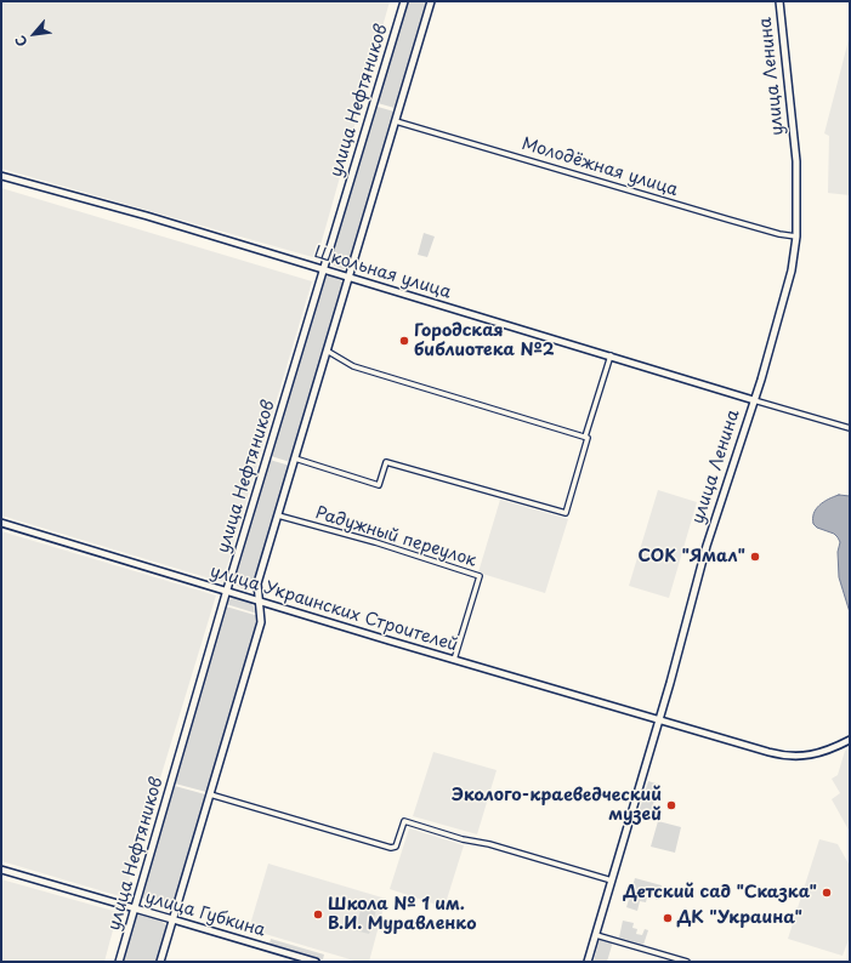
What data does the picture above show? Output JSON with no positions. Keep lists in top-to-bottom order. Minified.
{"streets":{"main road":["улица Ленина","улица Нефтяников","улица Губкина"],"street":["Молодёжная улица","Школьная улица","Радужный переулок","улица Украинских Строителей"]},"crossings":[["улица Ленина","Молодёжная улица"],["улица Ленина","Школьная улица"],["улица Ленина","улица Украинских Строителей"],["улица Нефтяников","Школьная улица"],["улица Нефтяников","улица Украинских Строителей"],["улица Нефтяников","улица Губкина"],["Радужный переулок","улица Украинских Строителей"]],"places":["Городская библиотека №2","СОК \"Ямал\"","Эколого-краеведческий музей","Детский сад \"Сказка\"","Школа № 1 им. В.И. Муравленко","ДК \"Украина\""],"north":"bottom left"}
